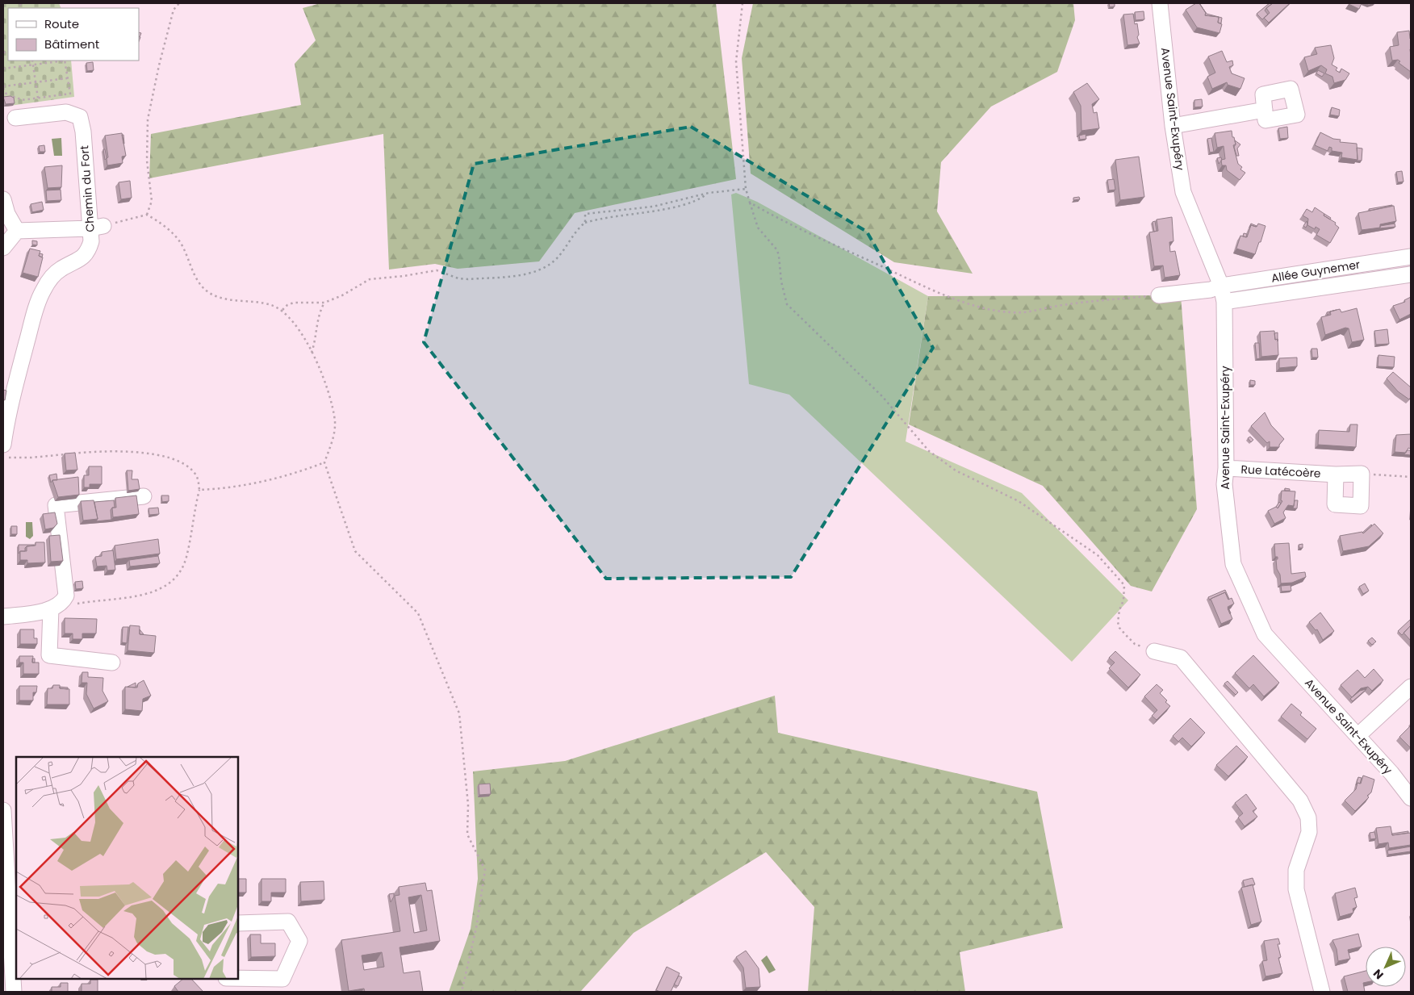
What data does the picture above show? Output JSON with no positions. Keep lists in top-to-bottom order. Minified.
{"streets":{"street":["Avenue Saint-Exupéry","Chemin du Fort","Allée Guynemer","Rue Latécoère"]},"crossings":[["Avenue Saint-Exupéry","Allée Guynemer"],["Avenue Saint-Exupéry","Rue Latécoère"]],"legend":["Route","Bâtiment"],"north":"bottom left"}
